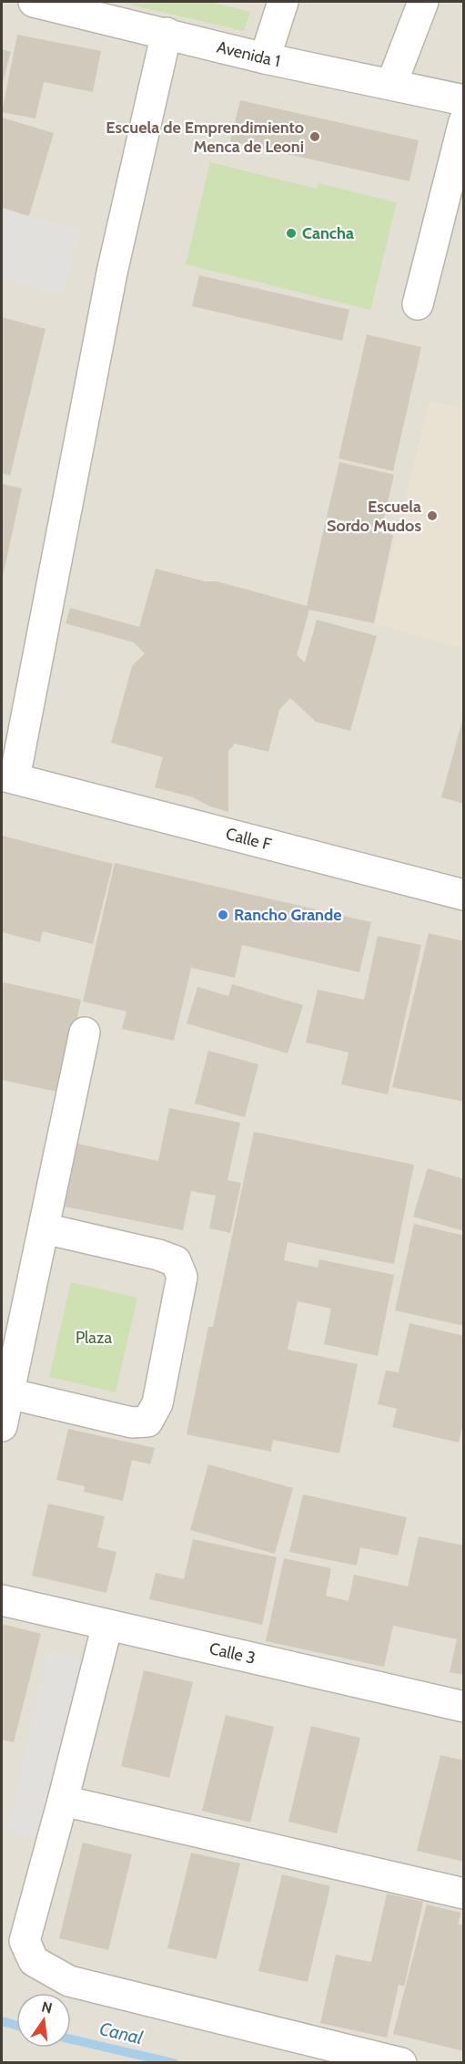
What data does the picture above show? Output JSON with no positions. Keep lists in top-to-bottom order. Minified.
{"streets":{"street":["Avenida 1","Calle F","Calle 3"]},"water":["Canal"],"parks":["Plaza"],"places":["Escuela de Emprendimiento Menca de Leoni","Cancha","Escuela Sordo Mudos","Rancho Grande"],"north":"top"}
